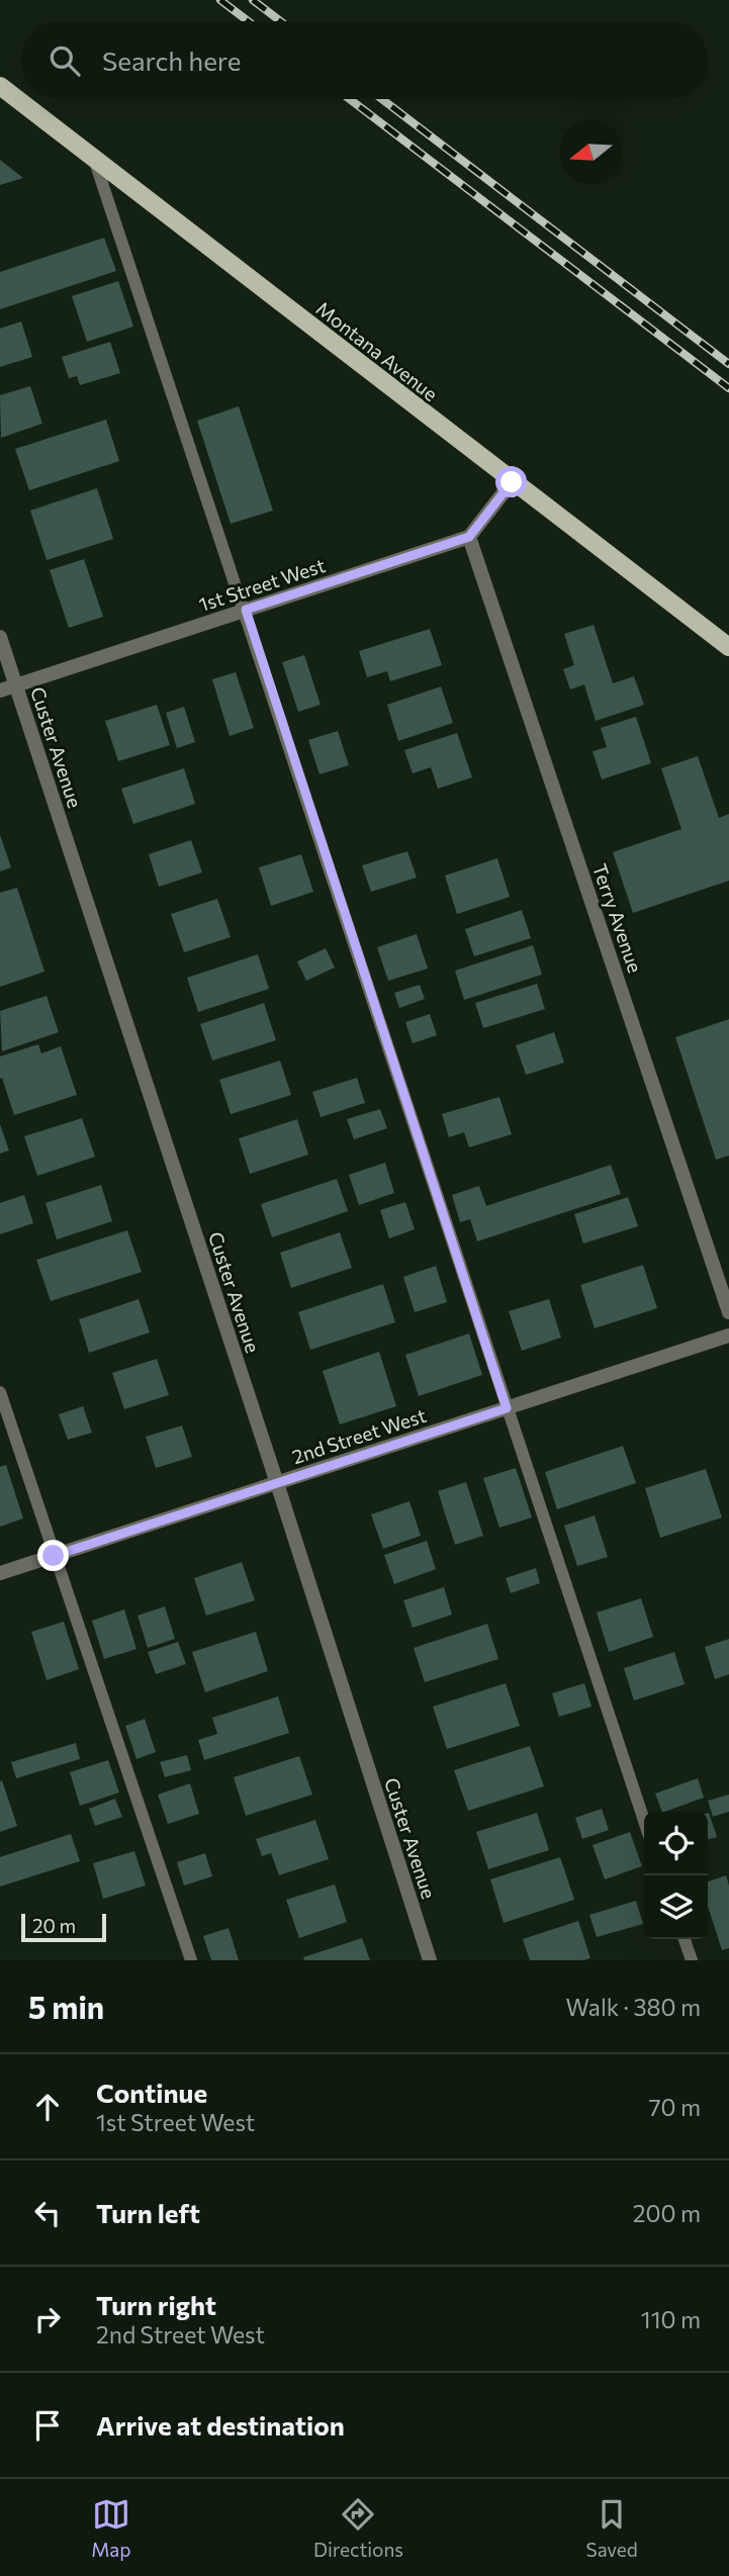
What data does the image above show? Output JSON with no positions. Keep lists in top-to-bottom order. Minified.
{"streets":{"main road":["Montana Avenue"],"street":["1st Street West","Custer Avenue","Terry Avenue","2nd Street West"]},"crossings":[["1st Street West","Custer Avenue"],["1st Street West","Terry Avenue"],["Custer Avenue","2nd Street West"]],"scale_bar":"20 m","north":"left","page":{"search":"Search here","scale":"20 m","heading":["5 min","Walk · 380 m"],"list":[["Continue","1st Street West","70 m"],["Turn left","200 m"],["Turn right","2nd Street West","110 m"],"Arrive at destination"],"nav":["Map","Directions","Saved"]}}
